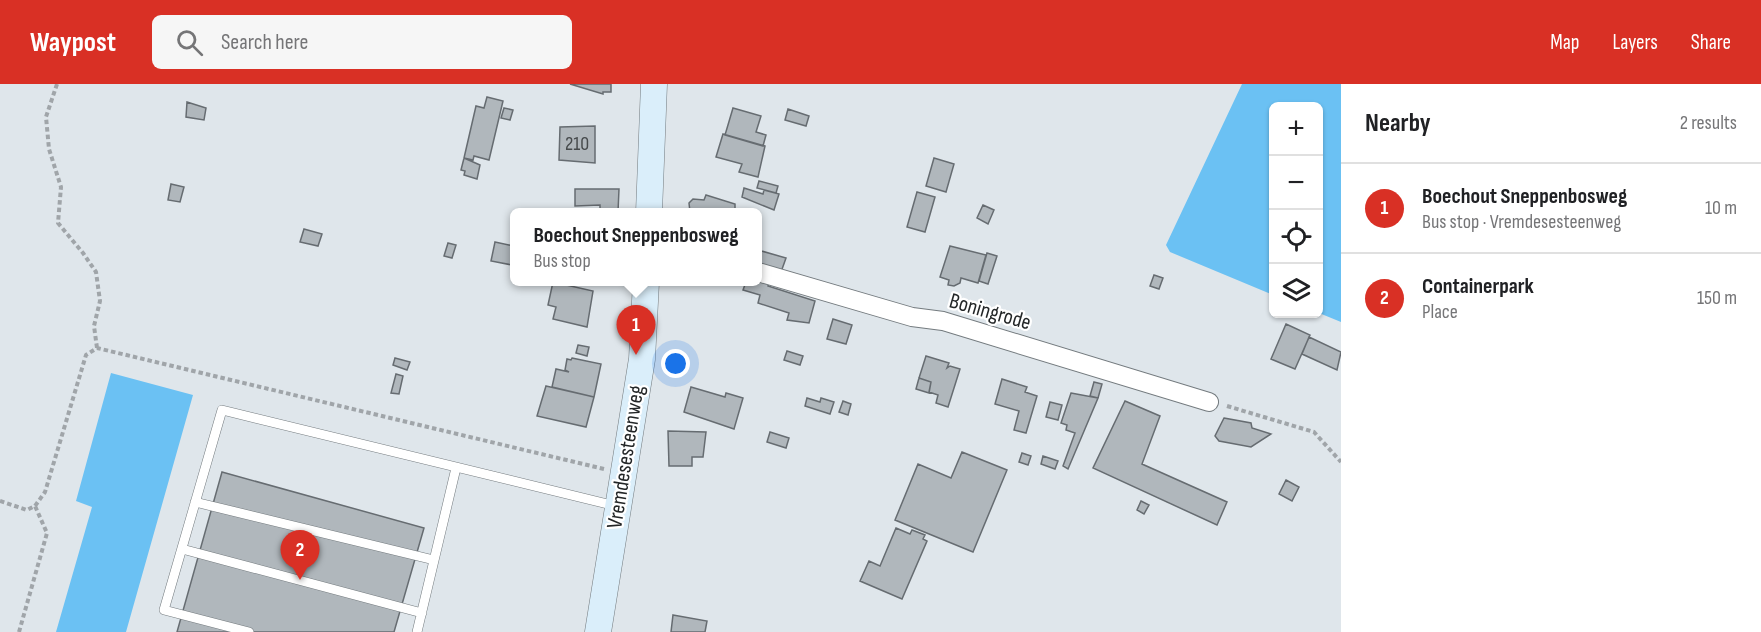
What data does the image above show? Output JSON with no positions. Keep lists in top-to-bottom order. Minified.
{"streets":{"street":["Boningrode","Vremdesesteenweg"]},"house_numbers":["210"],"page":{"header":"Waypost","search":"Search here","nav":["Map","Layers","Share"],"heading":["Nearby","2 results"],"map_buttons":["+","−"],"list":[{"mark":"1","name":"Boechout Sneppenbosweg","note":"Bus stop · Vremdesesteenweg","value":"10 m"},{"mark":"2","name":"Containerpark","note":"Place","value":"150 m"}],"popup":["Boechout Sneppenbosweg","Bus stop"],"pins":["1","2"]}}
